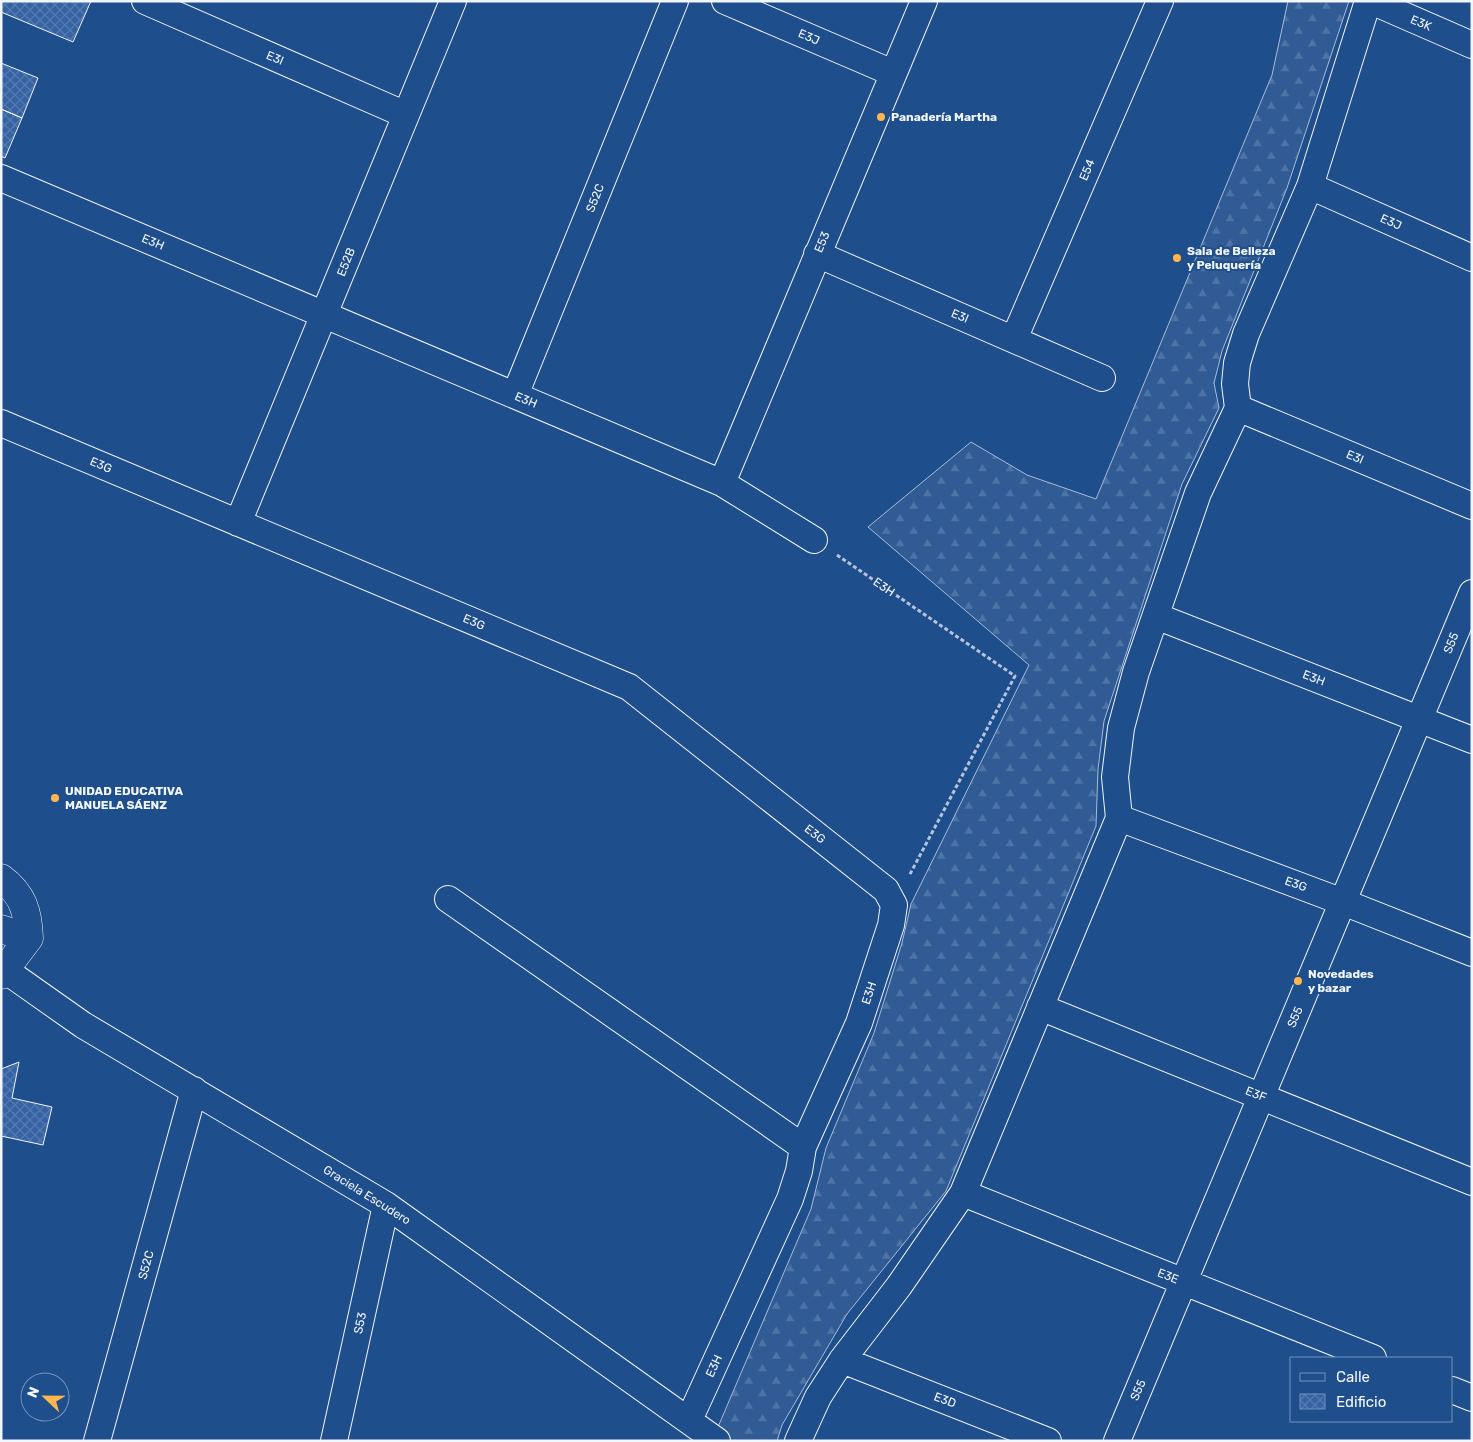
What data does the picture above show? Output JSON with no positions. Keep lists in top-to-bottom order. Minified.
{"streets":{"street":["E3K","E3J","E3I","E54","S52C","E3H","E53","E52B","E3G","S55","E3F","Graciela Escudero","E3E","S53","E3D"]},"crossings":[["E3J","E53"],["E3I","E54"],["E3I","E53"],["E3I","E52B"],["S52C","E3H"],["S52C","Graciela Escudero"],["E3H","E53"],["E3H","E52B"],["E3H","E3G"],["E3H","S55"],["E3H","Graciela Escudero"],["E52B","E3G"],["E3G","S55"],["S55","E3F"],["S55","E3E"],["Graciela Escudero","S53"]],"places":["Panadería Martha","Sala de Belleza y Peluquería","UNIDAD EDUCATIVA MANUELA SÁENZ","Novedades y bazar"],"legend":["Calle","Edificio"],"north":"left"}
